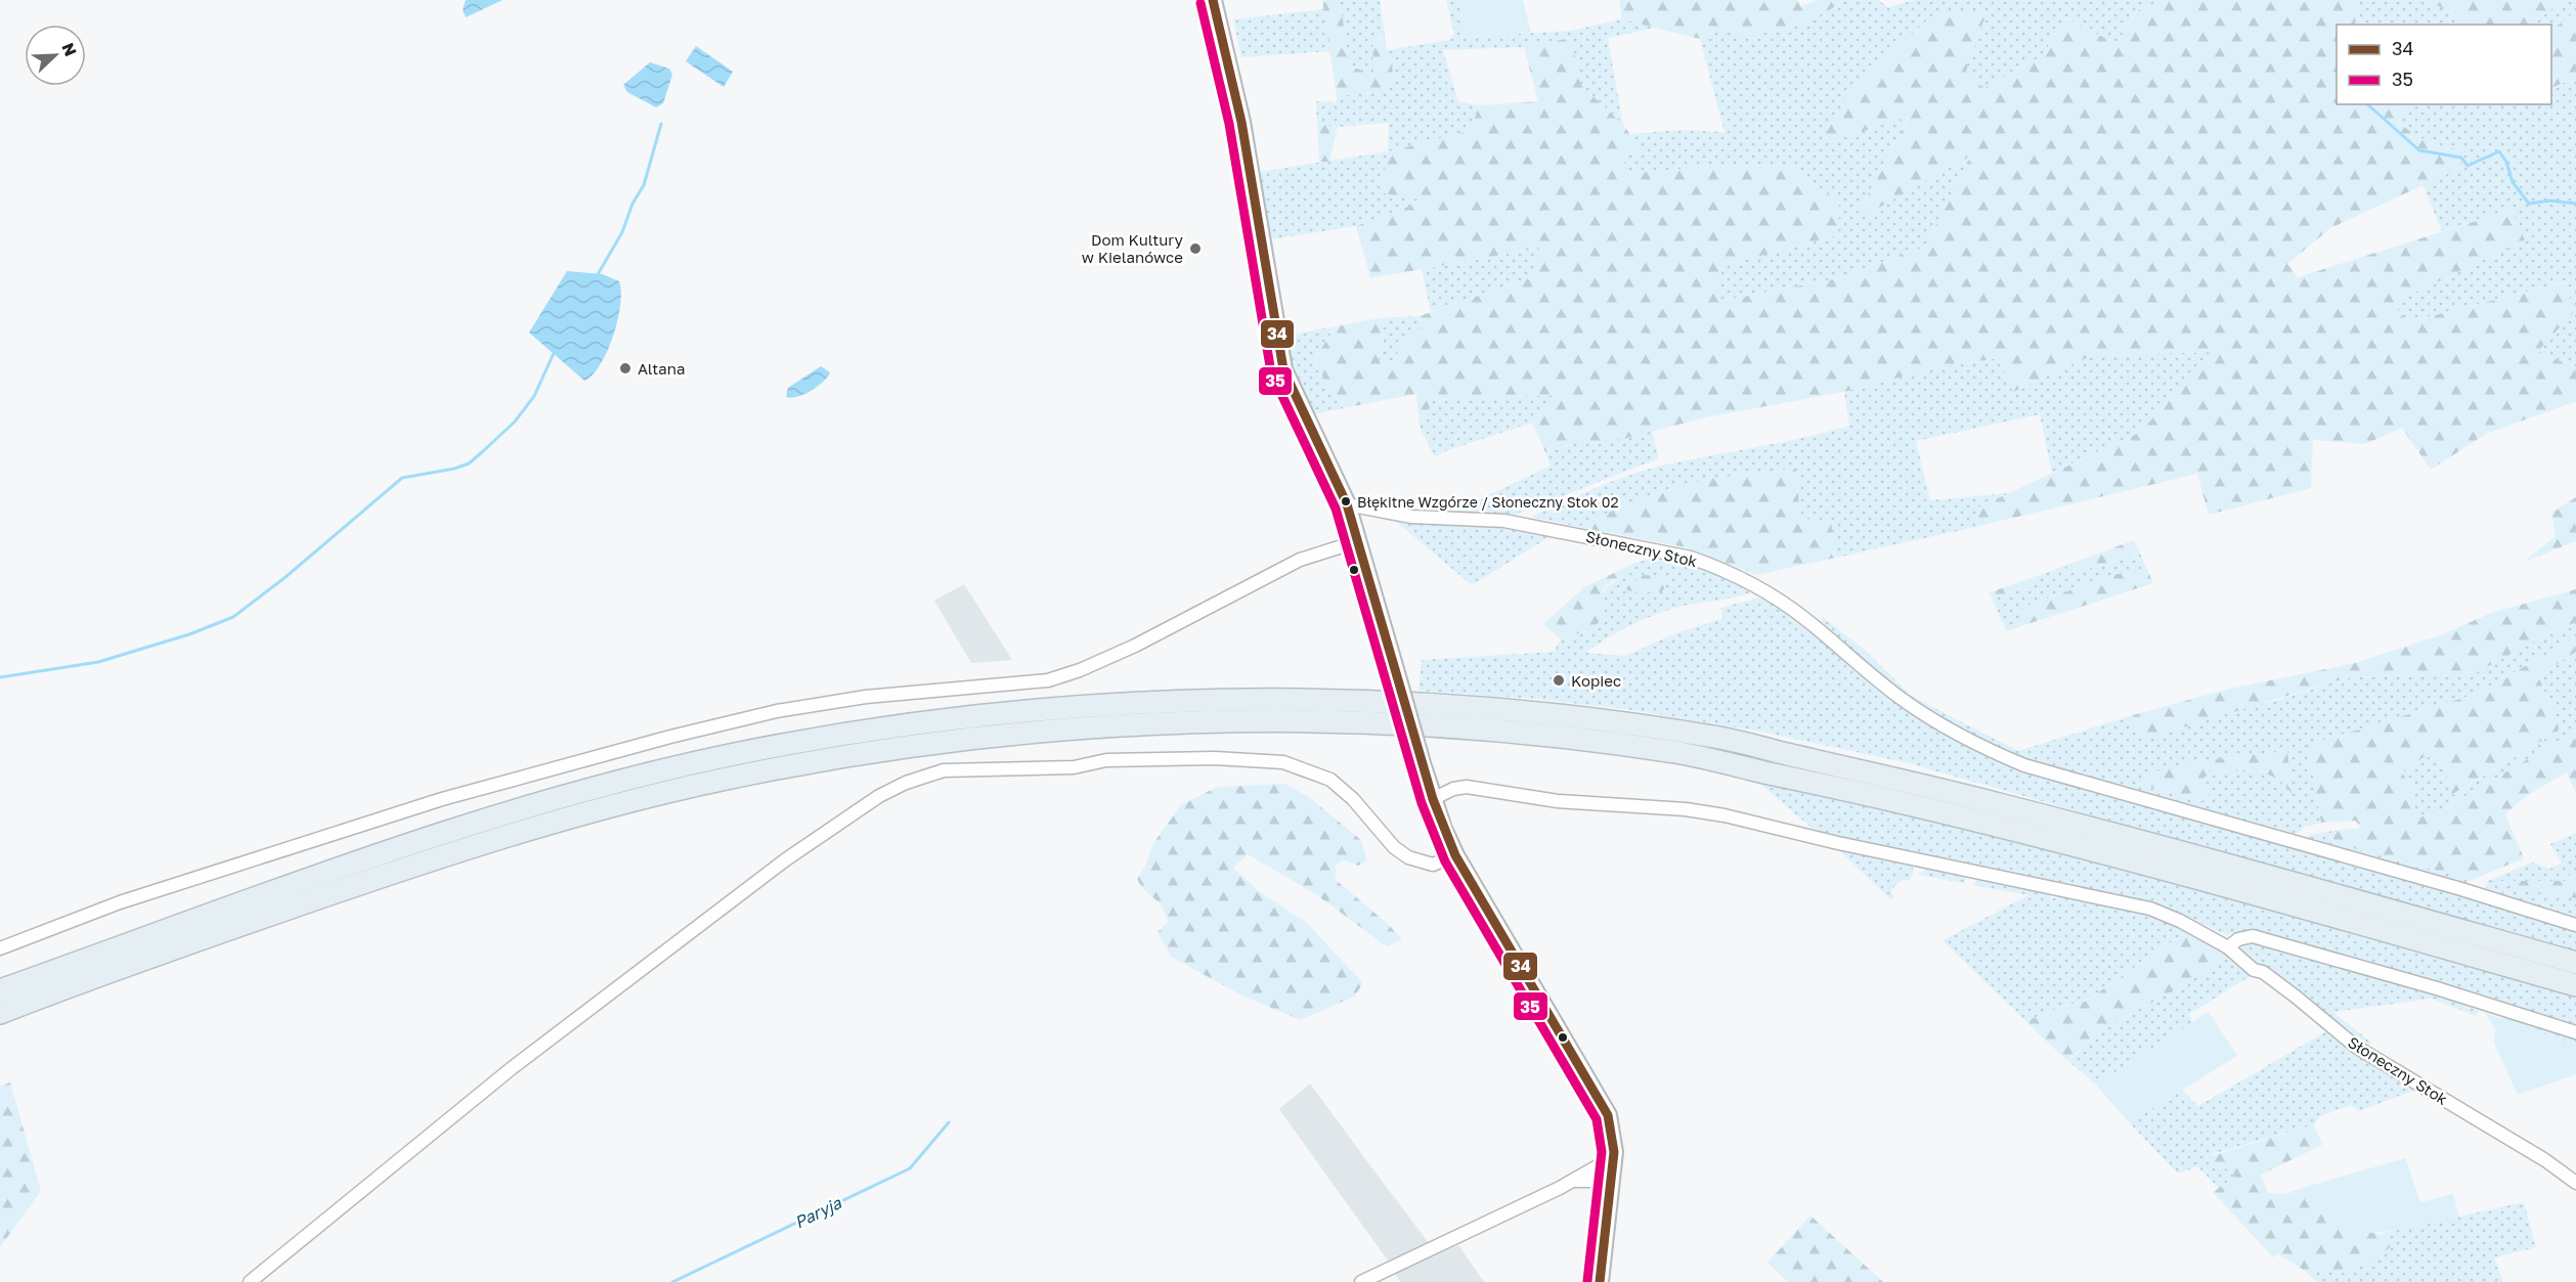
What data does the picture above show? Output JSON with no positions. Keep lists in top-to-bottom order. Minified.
{"streets":{"street":["Słoneczny Stok"]},"water":["Paryja"],"places":["Dom Kultury w Kielanówce","Altana","Błękitne Wzgórze / Słoneczny Stok 02","Kopiec"],"lines":["transit line 34","transit line 35"],"legend":["34","35"],"north":"top right"}
